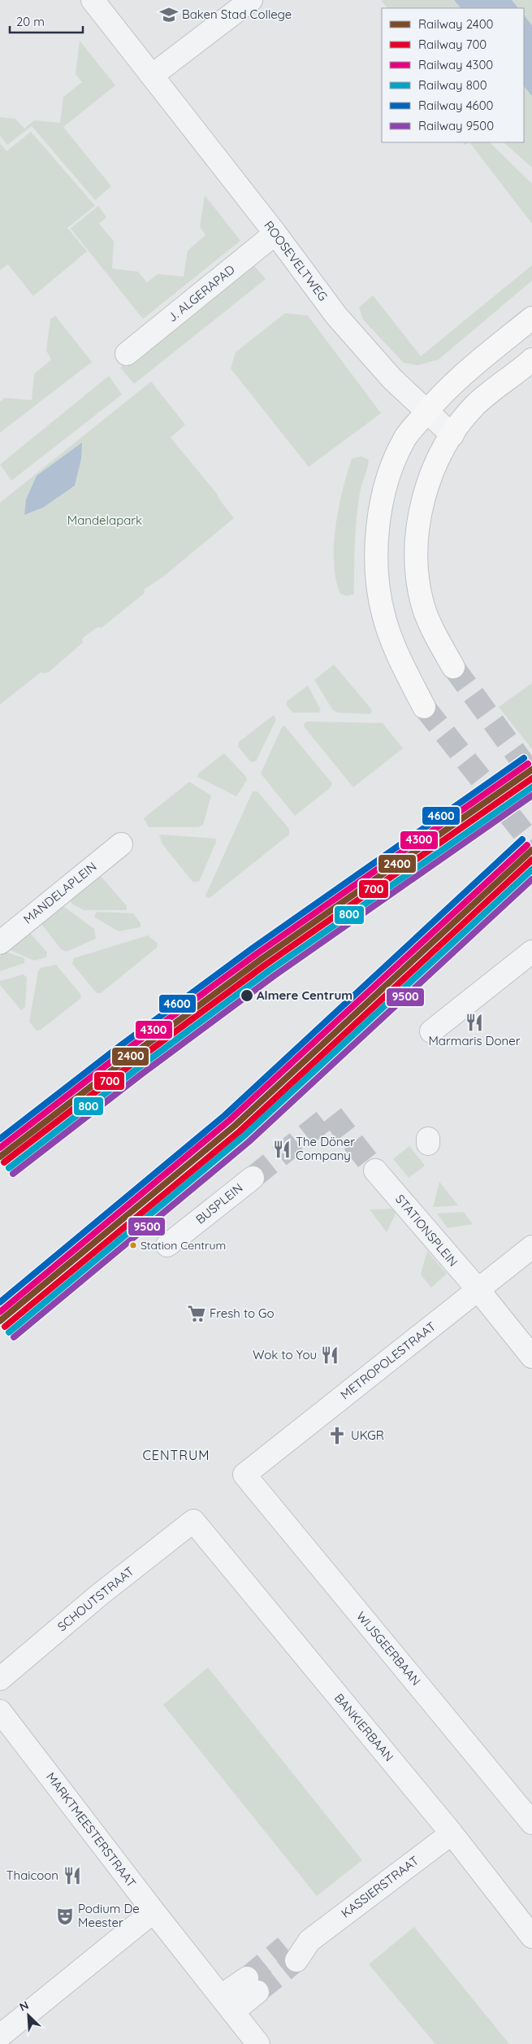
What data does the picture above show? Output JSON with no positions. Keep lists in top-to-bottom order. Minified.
{"streets":{"street":["ROOSEVELTWEG","J. ALGERAPAD","MANDELAPLEIN","BUSPLEIN","STATIONSPLEIN","METROPOLESTRAAT","SCHOUTSTRAAT","WIJSGEERBAAN","BANKIERBAAN","MARKTMEESTERSTRAAT","KASSIERSTRAAT"]},"crossings":[["ROOSEVELTWEG","J. ALGERAPAD"],["STATIONSPLEIN","METROPOLESTRAAT"],["METROPOLESTRAAT","WIJSGEERBAAN"],["SCHOUTSTRAAT","BANKIERBAAN"],["BANKIERBAAN","KASSIERSTRAAT"]],"districts":["CENTRUM"],"parks":["Mandelapark"],"places":{"school or university":["Baken Stad College"],"other":["Almere Centrum","Station Centrum"],"restaurant":["Marmaris Doner","The Döner Company","Wok to You","Thaicoon"],"supermarket":["Fresh to Go"],"church":["UKGR"],"theatre":["Podium De Meester"]},"lines":["rail line 4600","rail line 4300","rail line 2400","rail line 700","rail line 800","rail line 9500"],"legend":["Railway 2400","Railway 700","Railway 4300","Railway 800","Railway 4600","Railway 9500"],"scale_bar":"20 m","north":"top left"}
